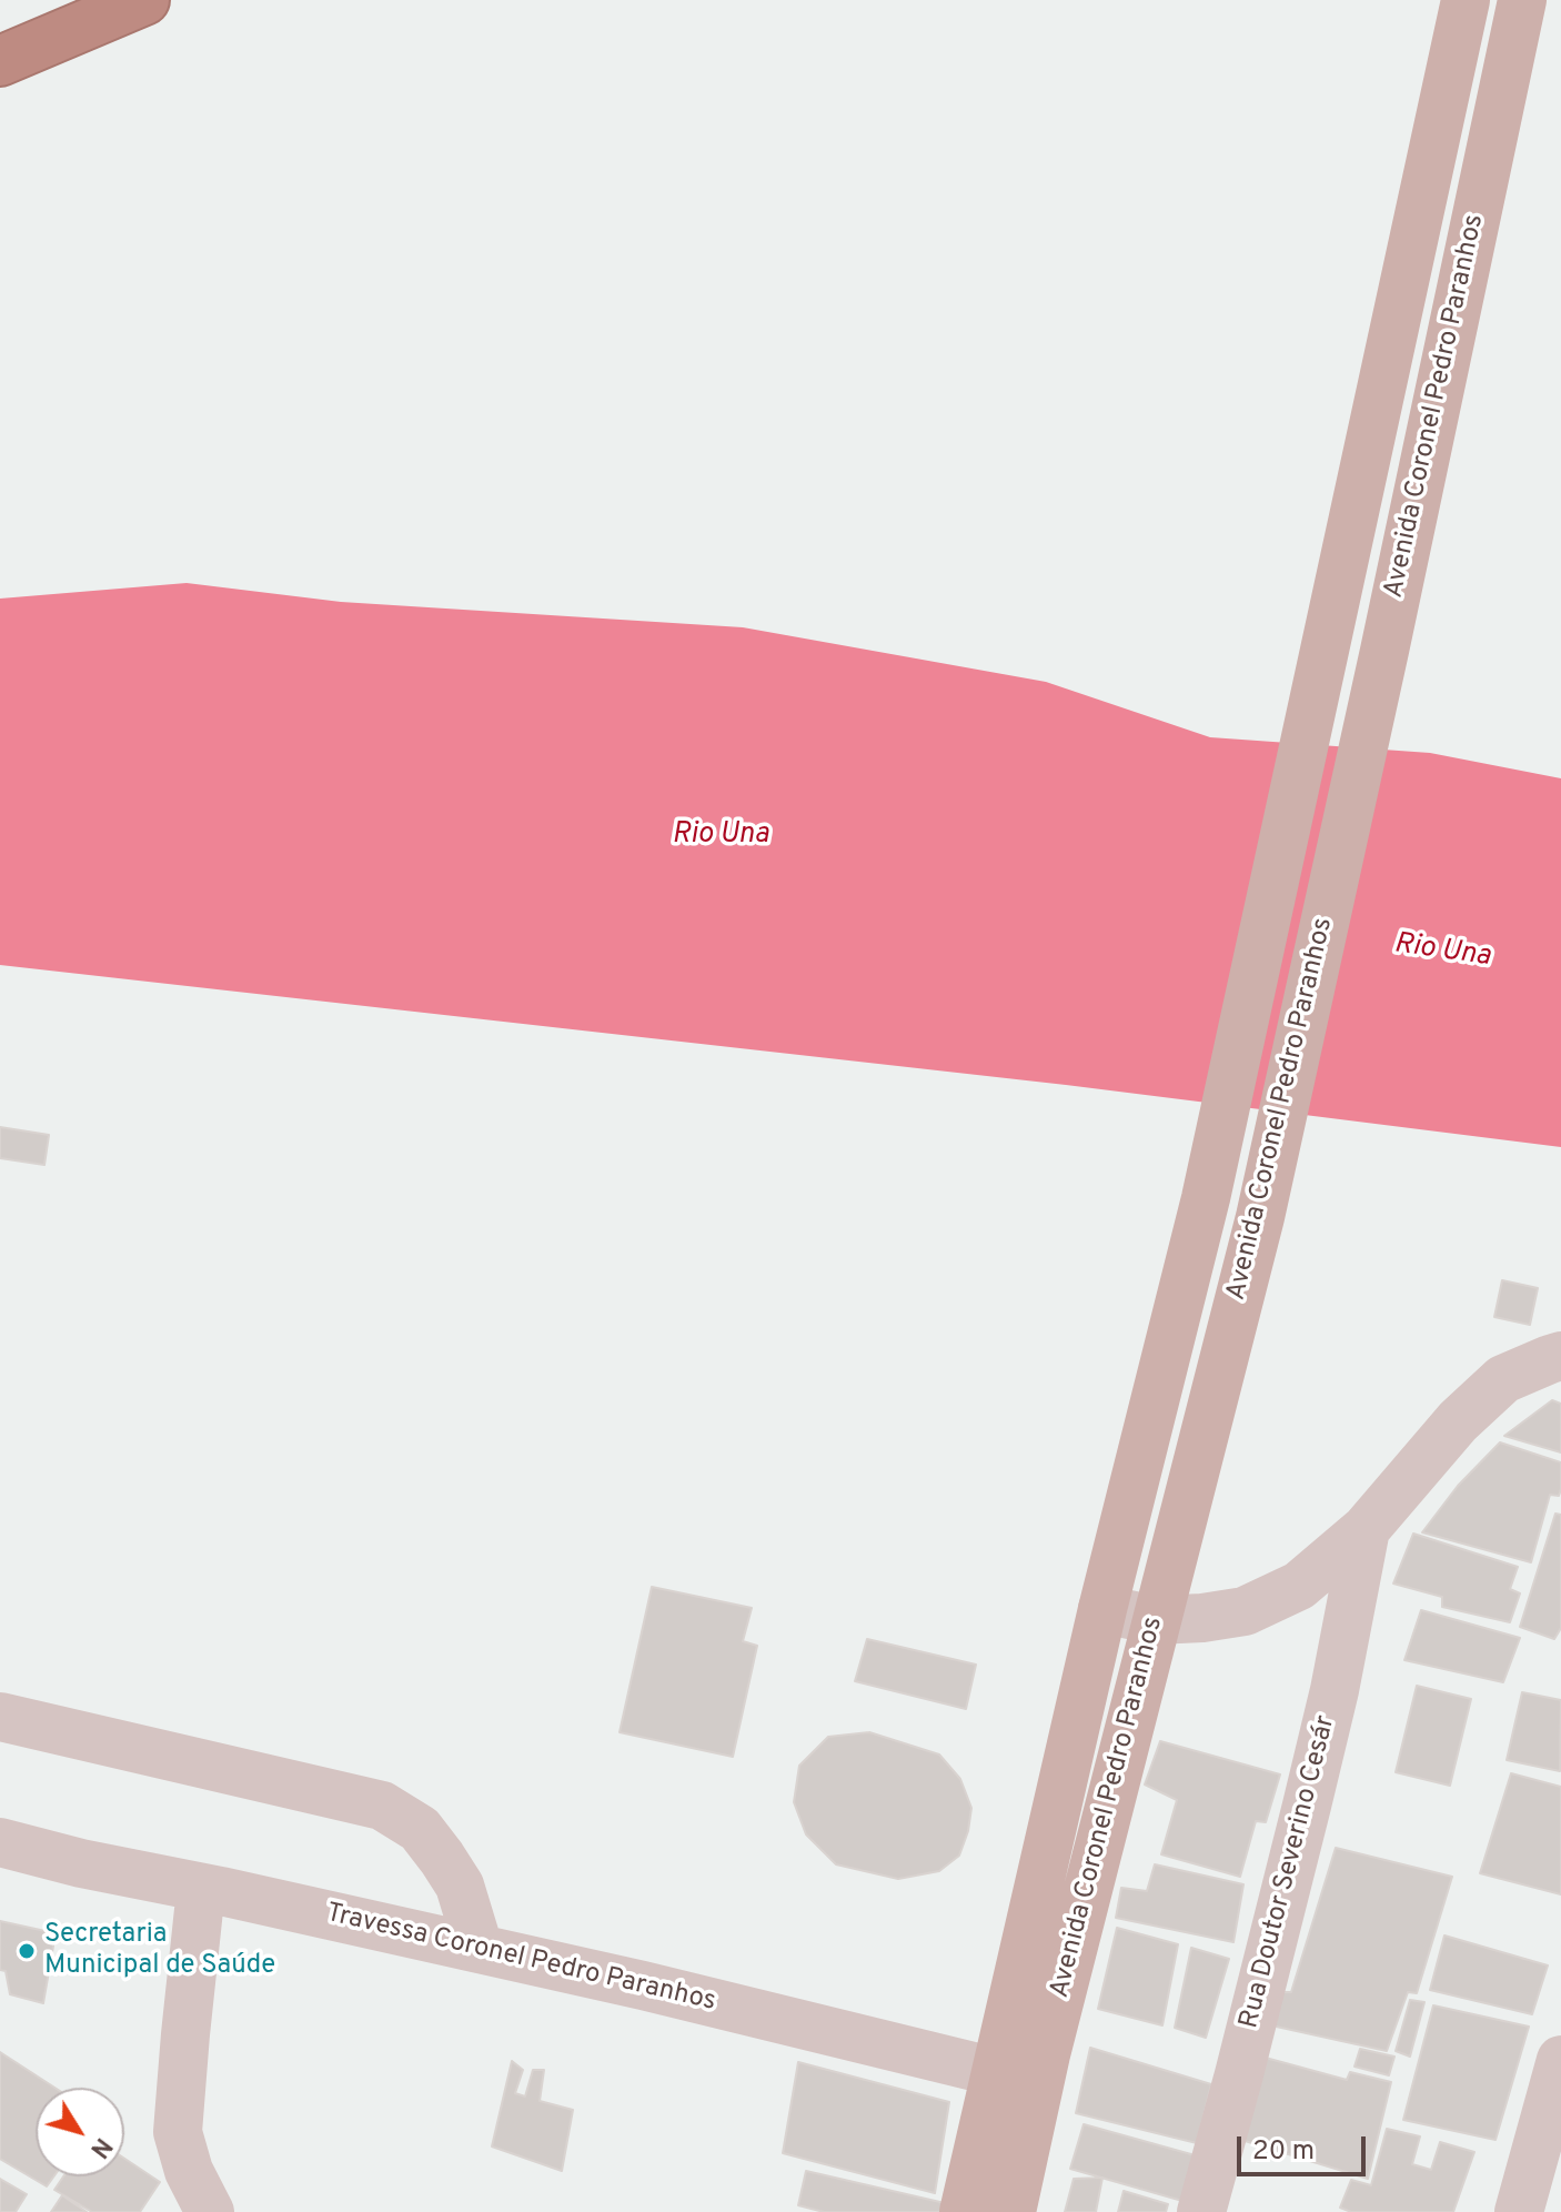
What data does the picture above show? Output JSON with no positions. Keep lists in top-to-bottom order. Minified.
{"streets":{"main road":["Avenida Coronel Pedro Paranhos"],"street":["Rua Doutor Severino Cesár","Travessa Coronel Pedro Paranhos"]},"crossings":[["Avenida Coronel Pedro Paranhos","Travessa Coronel Pedro Paranhos"]],"water":["Rio Una"],"places":["Secretaria Municipal de Saúde"],"scale_bar":"20 m","north":"bottom right"}
